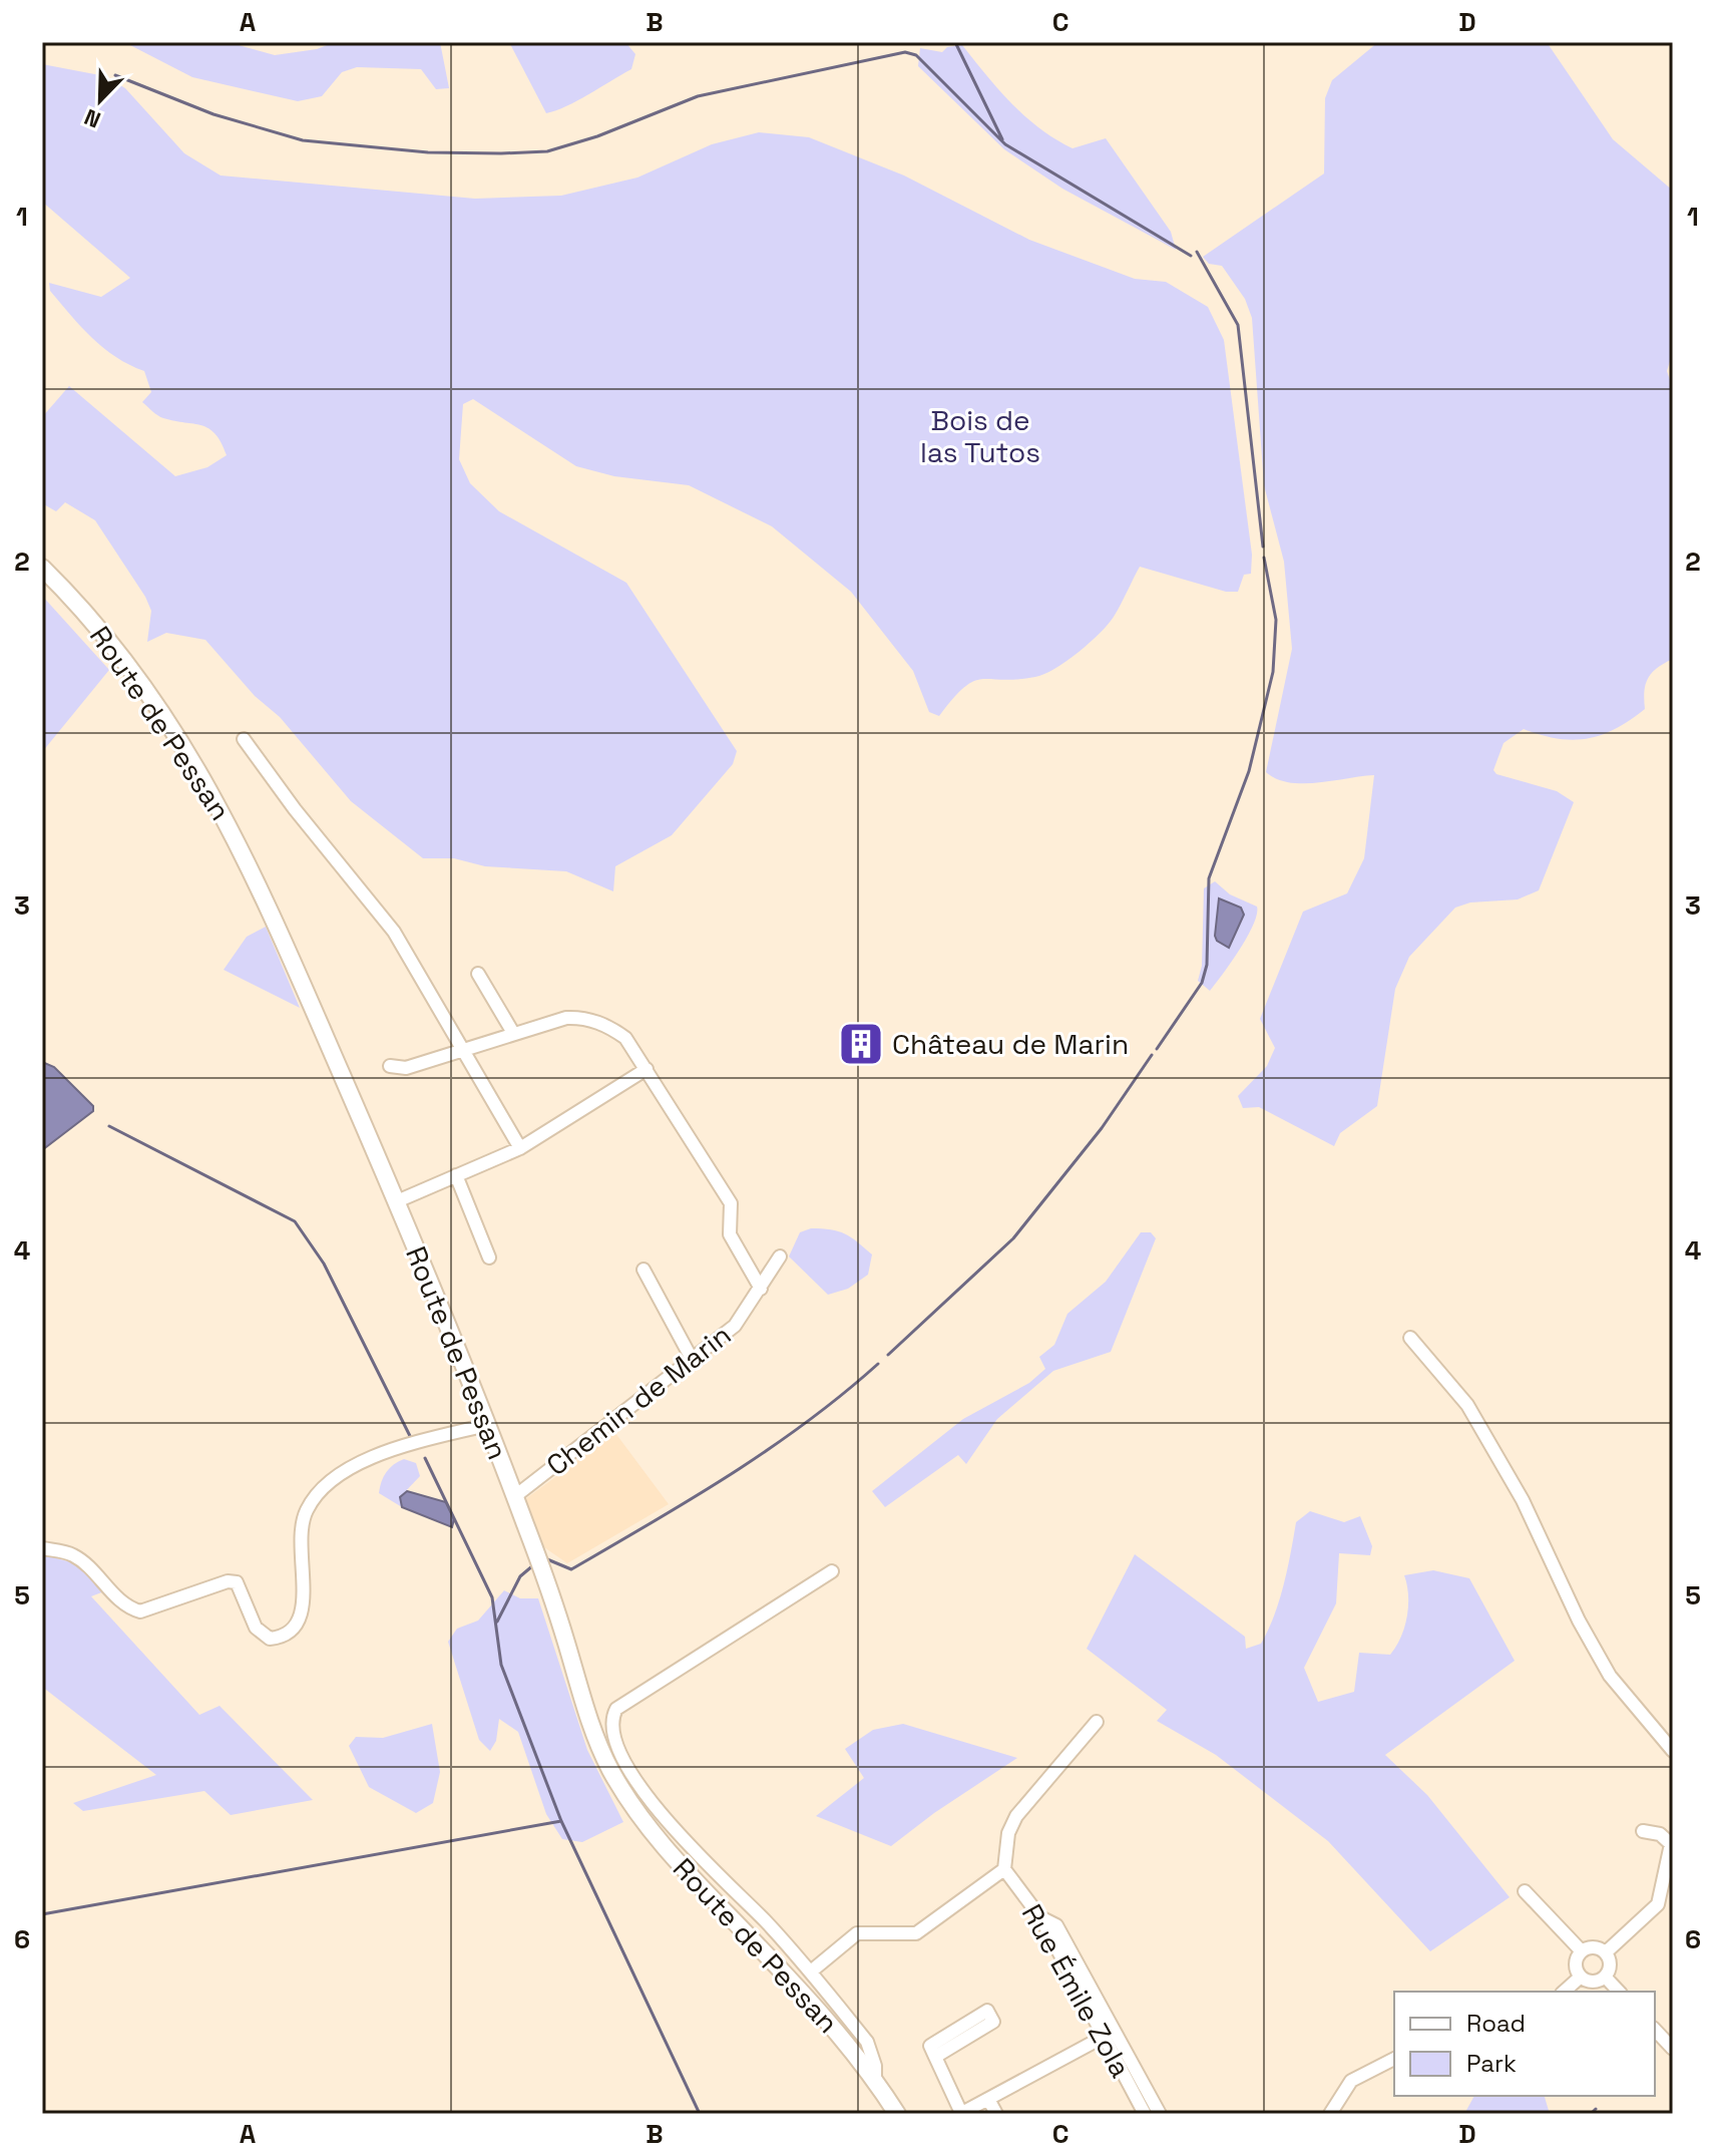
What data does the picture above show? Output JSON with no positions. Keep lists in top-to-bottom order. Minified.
{"streets":{"main road":["Route de Pessan"],"street":["Chemin de Marin","Rue Émile Zola"]},"crossings":[["Route de Pessan","Chemin de Marin"]],"parks":["Bois de las Tutos"],"places":{"building":["Château de Marin"]},"legend":["Road","Park"],"north":"bottom left","grid":{"columns":["A","B","C","D"],"rows":["1","2","3","4","5","6"]}}
